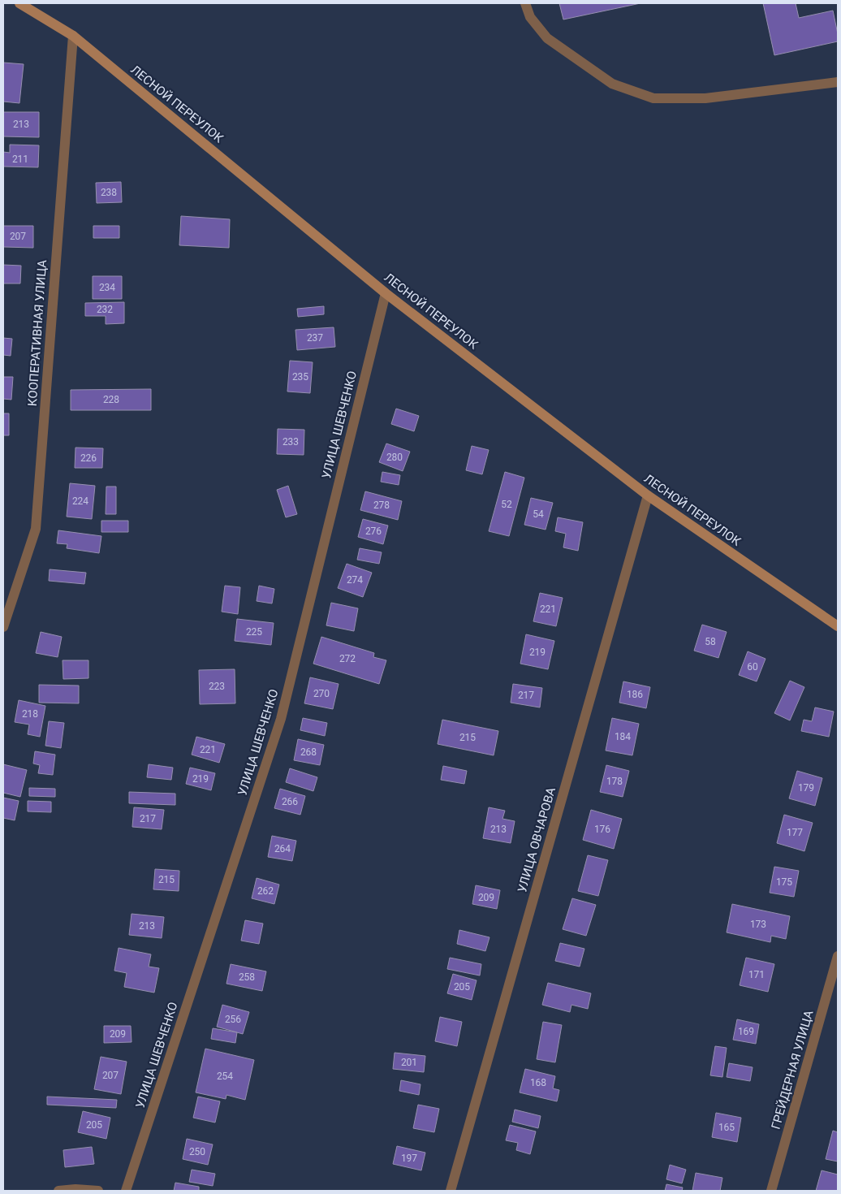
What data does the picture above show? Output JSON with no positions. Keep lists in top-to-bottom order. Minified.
{"streets":{"main road":["ЛЕСНОЙ ПЕРЕУЛОК"],"street":["КООПЕРАТИВНАЯ УЛИЦА","УЛИЦА ШЕВЧЕНКО","УЛИЦА ОВЧАРОВА","ГРЕЙДЕРНАЯ УЛИЦА"]},"crossings":[["ЛЕСНОЙ ПЕРЕУЛОК","КООПЕРАТИВНАЯ УЛИЦА"],["ЛЕСНОЙ ПЕРЕУЛОК","УЛИЦА ШЕВЧЕНКО"],["ЛЕСНОЙ ПЕРЕУЛОК","УЛИЦА ОВЧАРОВА"]],"house_numbers":["213","211","238","207","234","232","237","235","228","233","280","226","224","52","278","54","276","274","221","225","58","219","272","60","223","270","186","217","218","184","215","221","268","219","178","179","266","217","213","176","177","264","215","175","262","209","173","213","171","258","205","256","169","209","201","207","254","168","205","165","250","197"]}
